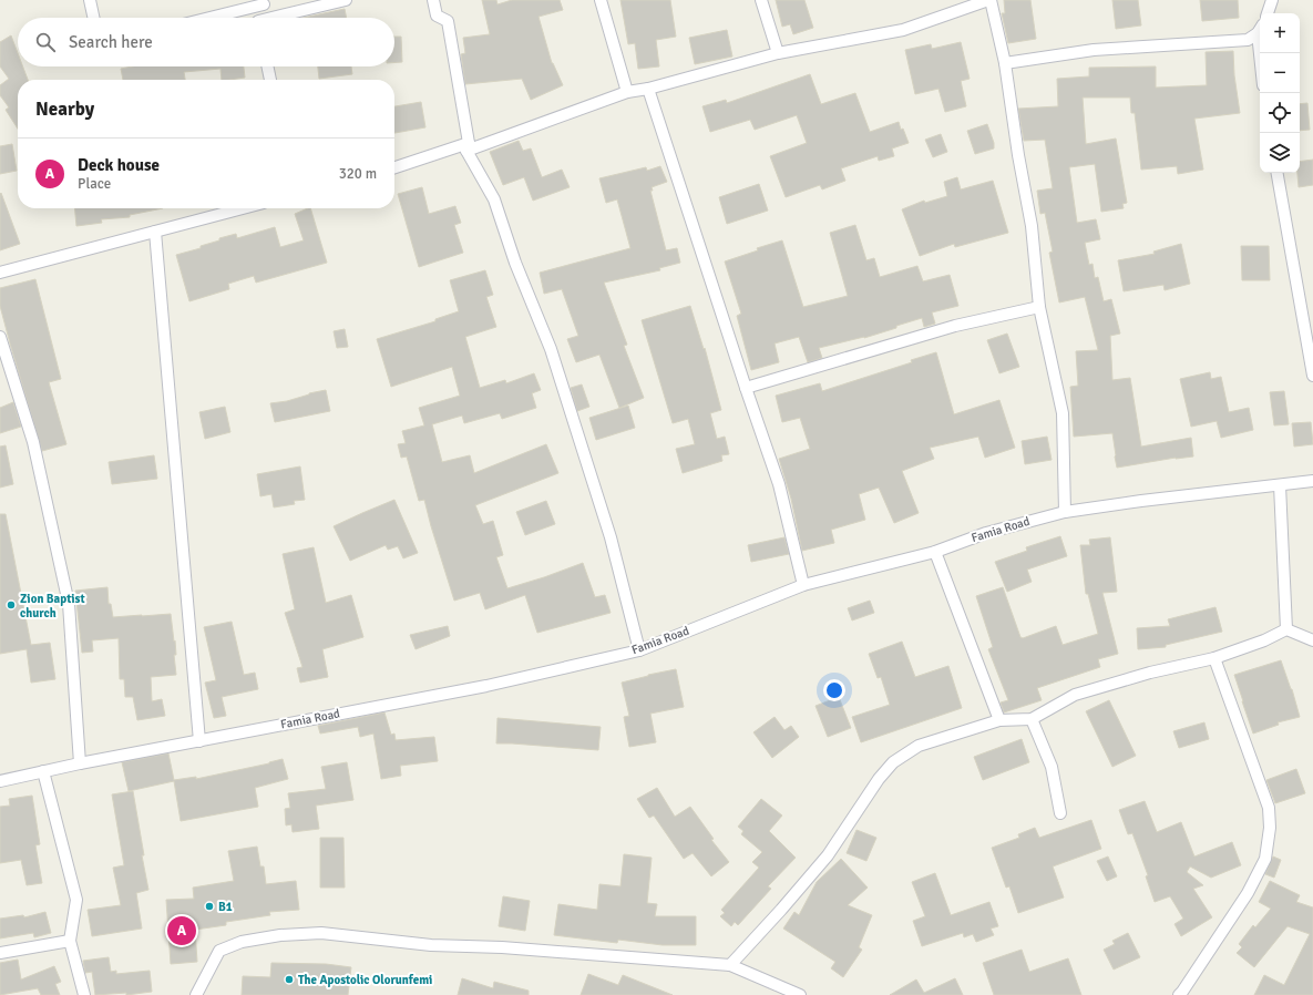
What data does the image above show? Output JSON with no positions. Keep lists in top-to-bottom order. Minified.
{"streets":{"street":["Famia Road"]},"places":["Zion Baptist church","B1","The Apostolic Olorunfemi"],"page":{"map_buttons":["+","−"],"search":"Search here","heading":"Nearby","list":[{"mark":"A","name":"Deck house","note":"Place","value":"320 m"}],"pins":"A"}}
